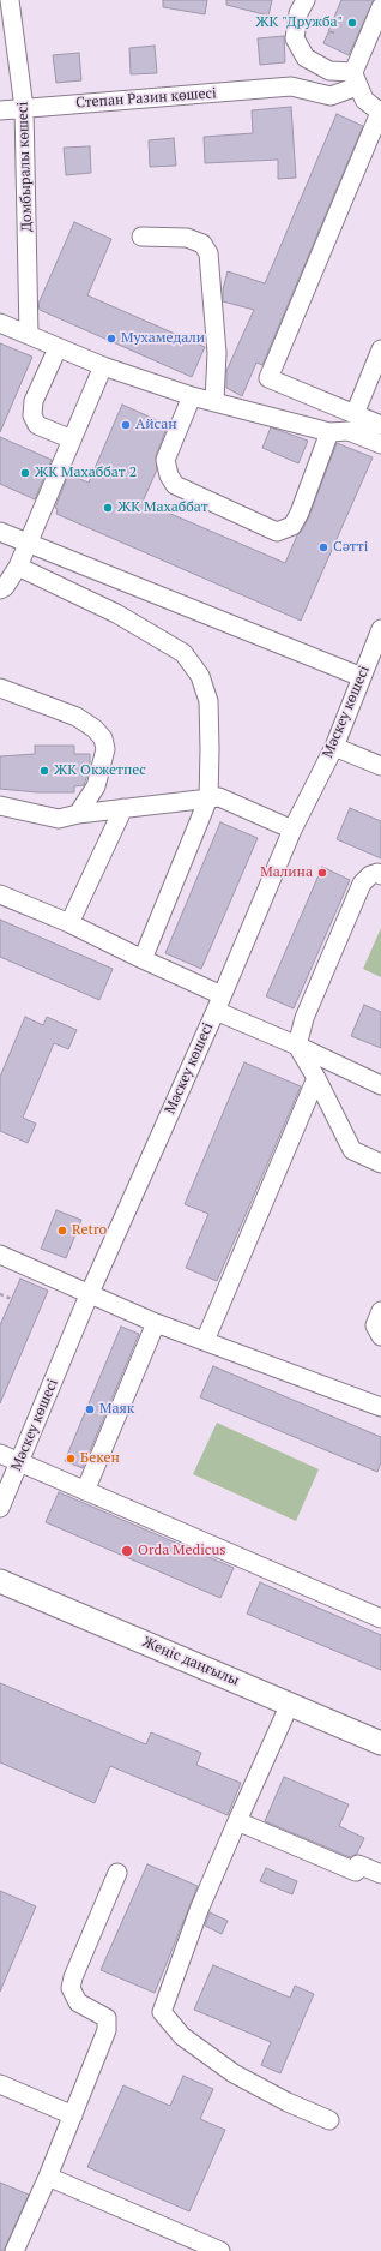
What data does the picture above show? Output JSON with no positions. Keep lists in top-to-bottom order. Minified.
{"streets":{"main road":["Жеңіс даңғылы"],"street":["Степан Разин көшесі","Домбыралы көшесі","Мәскеу көшесі"]},"crossings":[["Степан Разин көшесі","Домбыралы көшесі"]],"places":["ЖК \"Дружба\"","Мухамедали","Айсан","ЖК Махаббат 2","ЖК Махаббат","Сәтті","ЖК Окжетпес","Малина","Retro","Маяк","Бекен","Orda Medicus"]}
